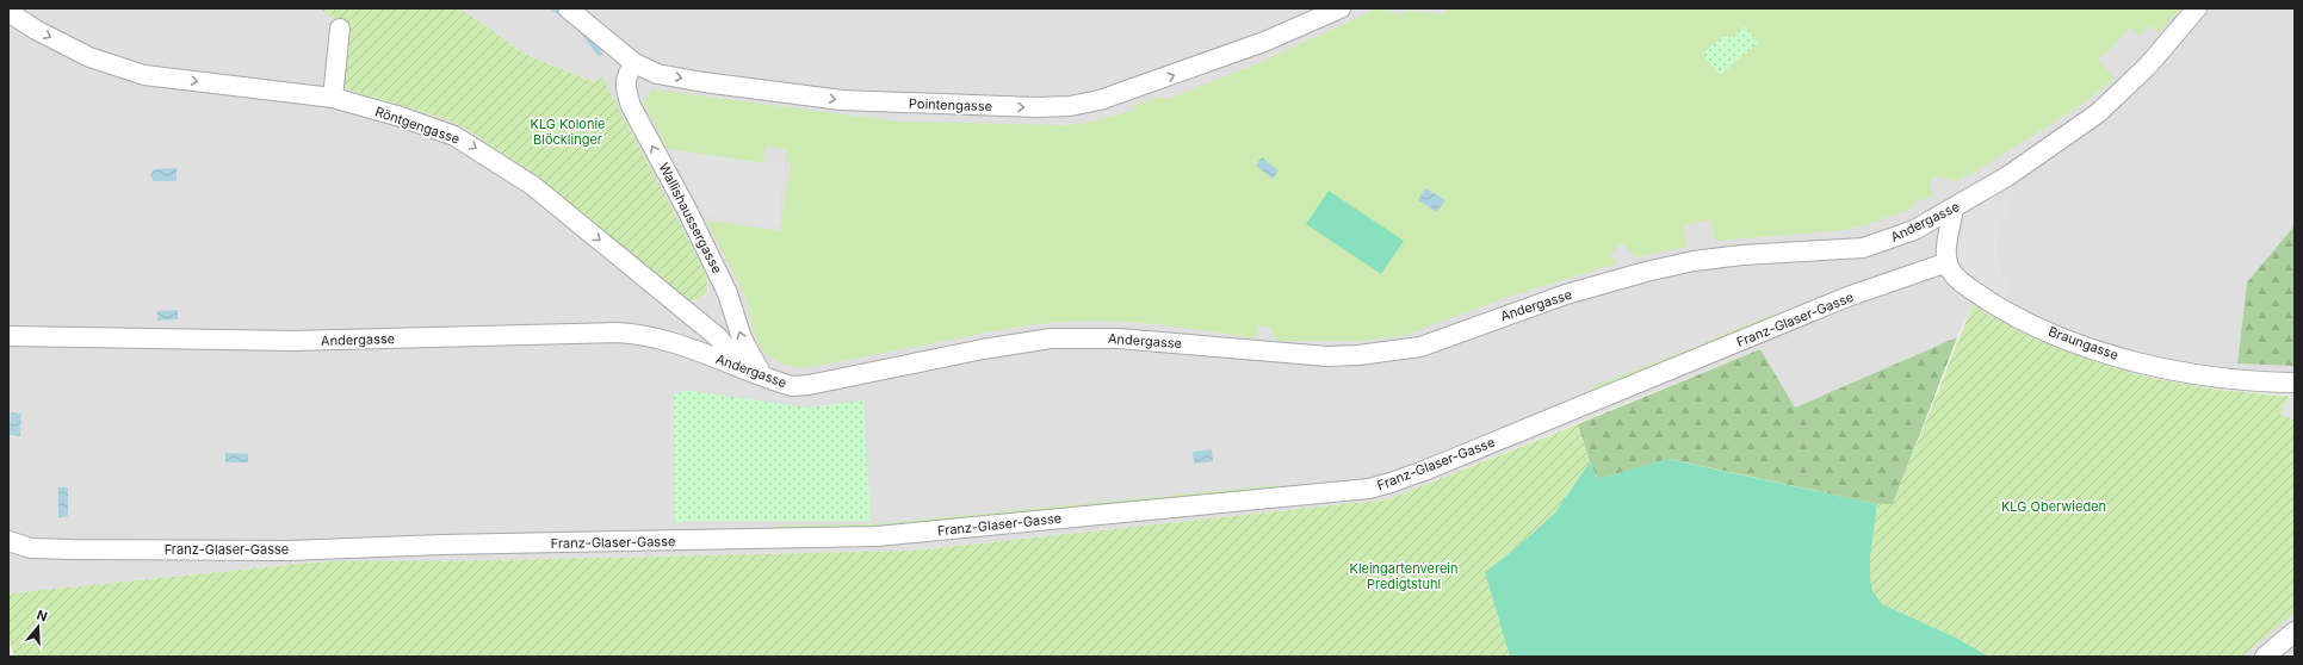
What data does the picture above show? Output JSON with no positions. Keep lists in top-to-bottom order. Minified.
{"streets":{"street":["Pointengasse","Röntgengasse","Wallishaussergasse","Andergasse","Franz-Glaser-Gasse","Braungasse"]},"crossings":[["Pointengasse","Wallishaussergasse"],["Röntgengasse","Wallishaussergasse"],["Röntgengasse","Andergasse"],["Wallishaussergasse","Andergasse"],["Franz-Glaser-Gasse","Braungasse"]],"one_way":["Pointengasse","Röntgengasse","Wallishaussergasse"],"parks":["KLG Kolonie Blöcklinger","KLG Oberwieden","Kleingartenverein Predigtstuhl"],"north":"top"}
